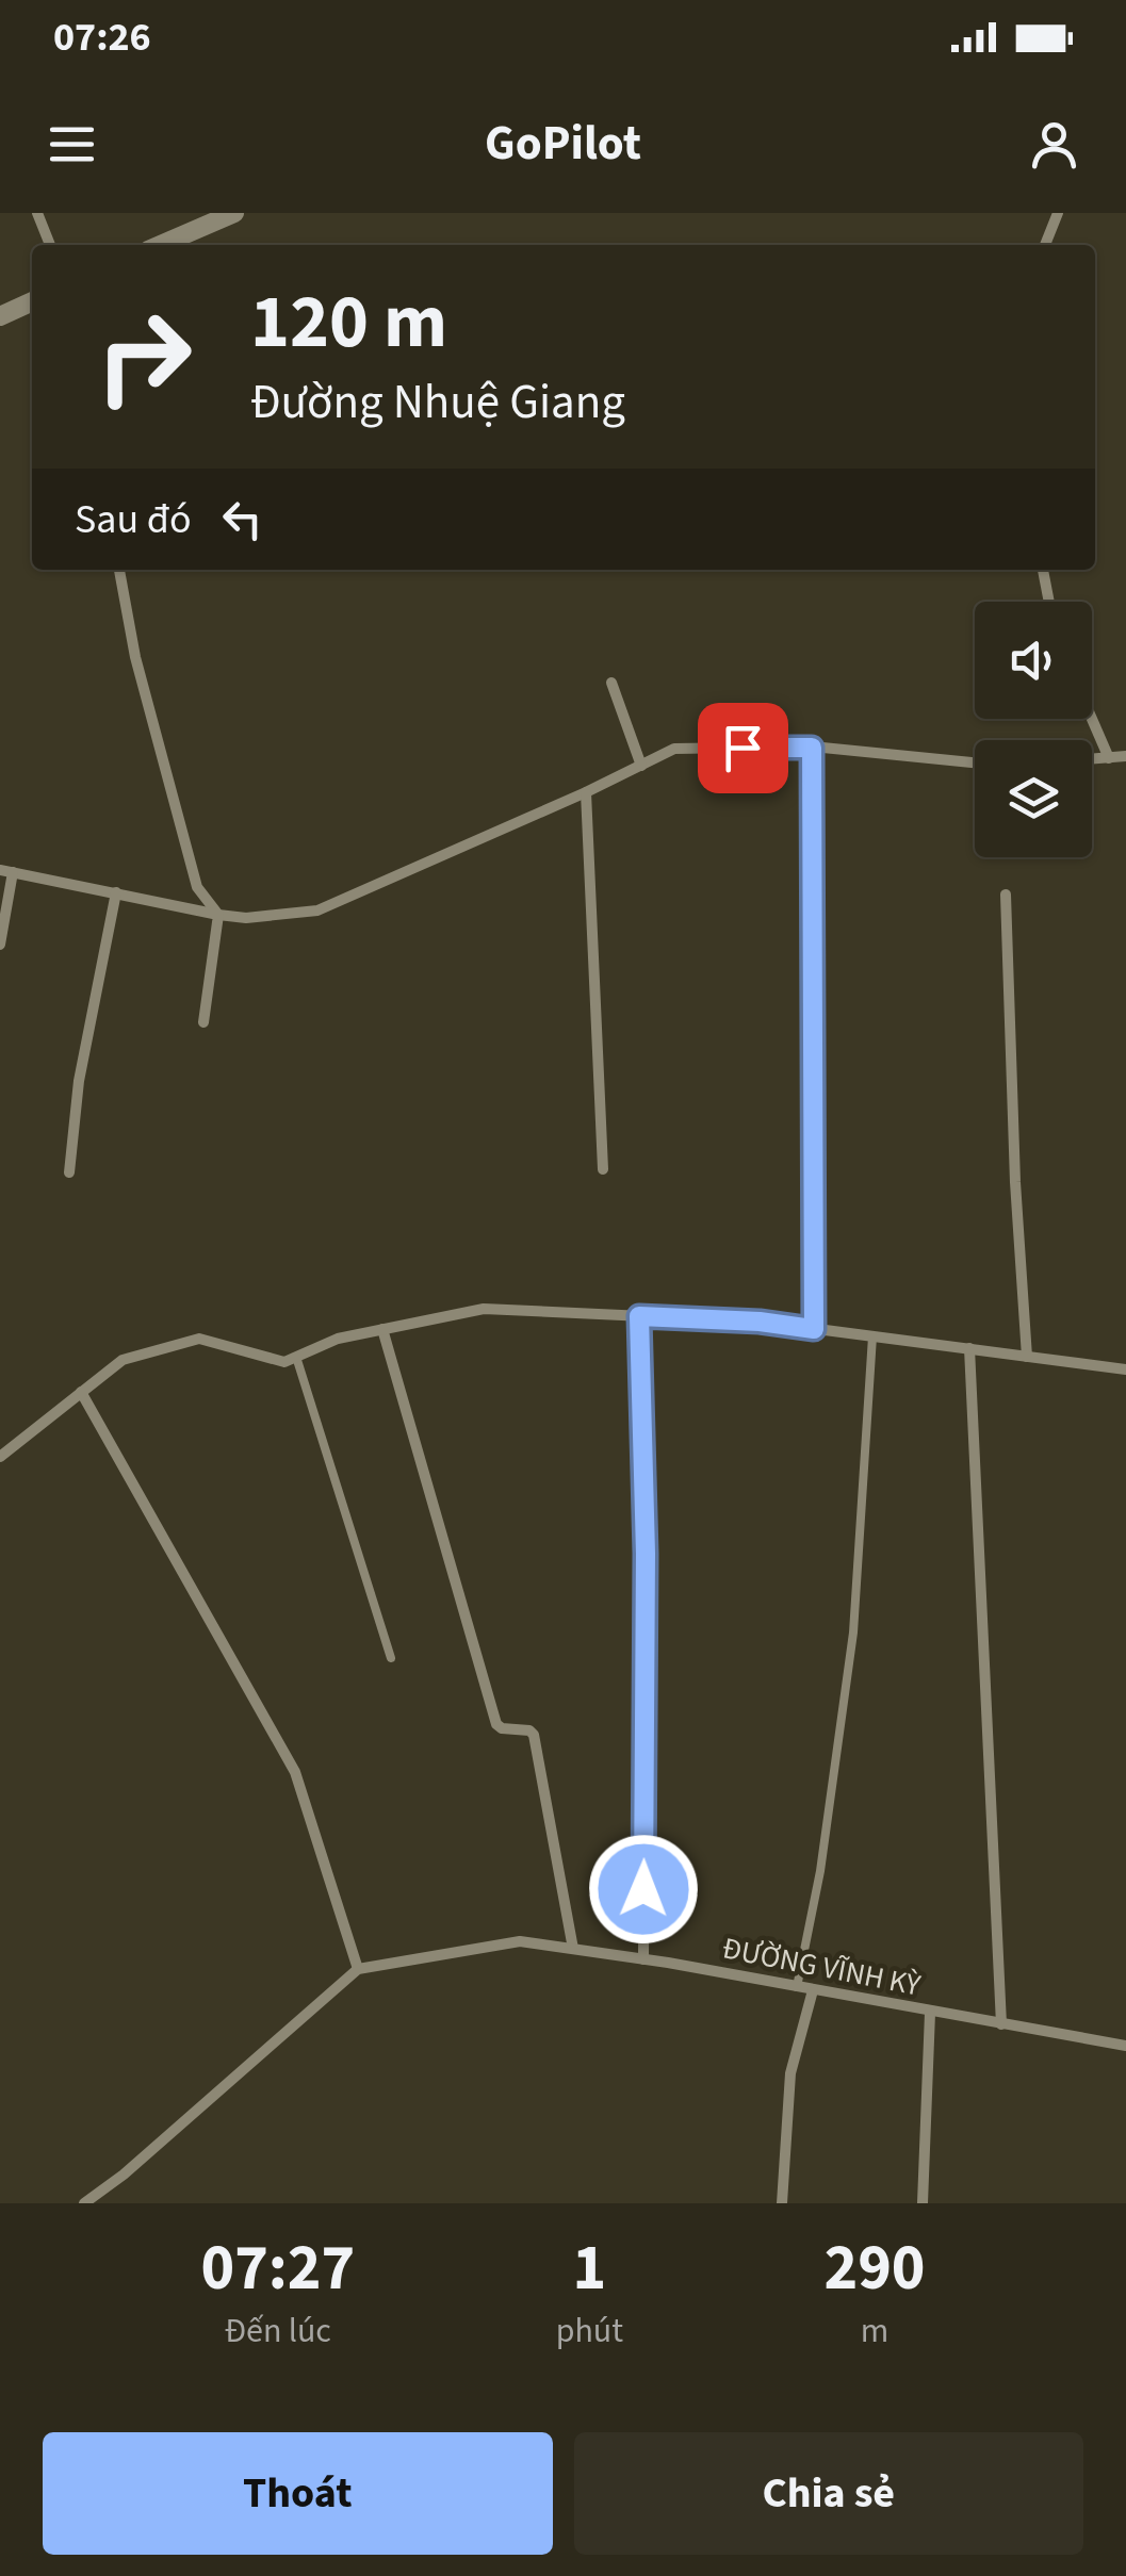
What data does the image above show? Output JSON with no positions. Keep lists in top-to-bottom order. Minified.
{"streets":{"street":["ĐƯỜNG VĨNH KỲ"]},"page":{"status":"07:26","header":"GoPilot","turn":["120 m","Đường Nhuệ Giang"],"then":"Sau đó","eta":["07:27","Đến lúc","1","phút","290","m"],"buttons":["Thoát","Chia sẻ"]}}
